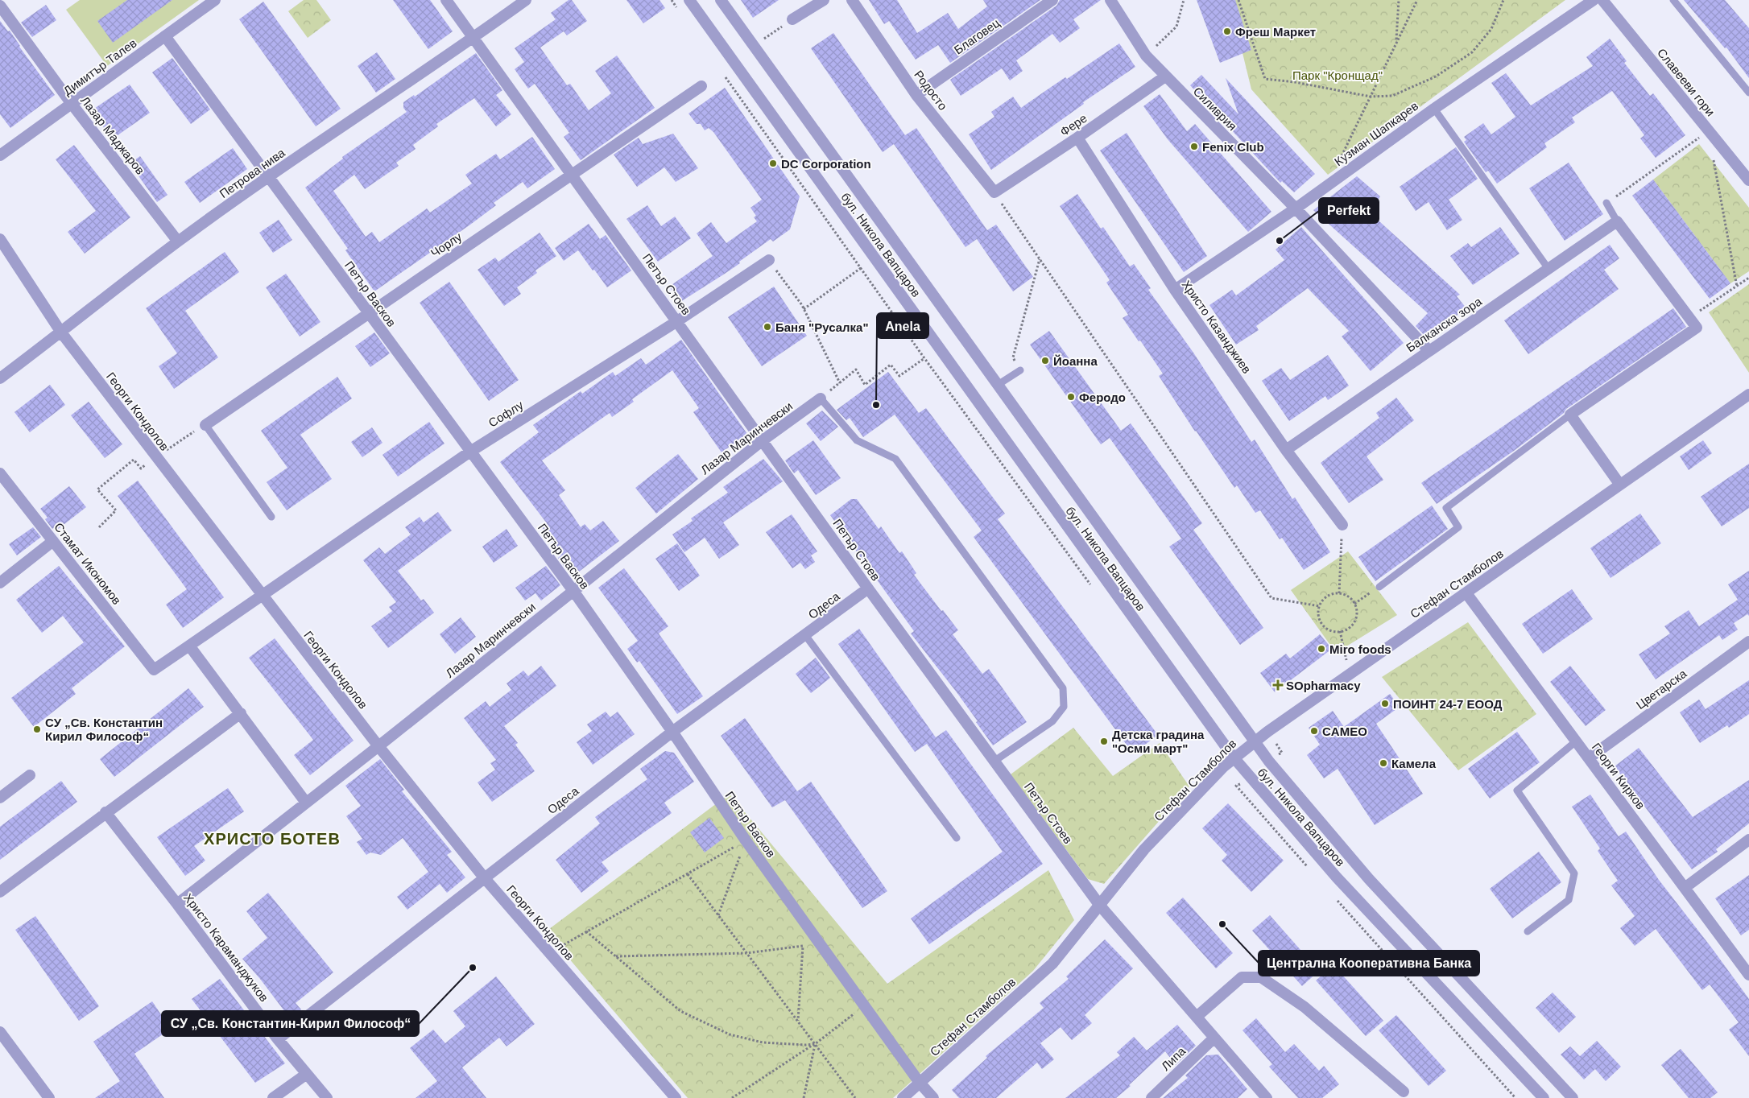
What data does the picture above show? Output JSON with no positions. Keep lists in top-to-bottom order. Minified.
{"streets":{"street":["Благовец","Димитър Талев","Славееви гори","Родосто","Силиврия","Фере","Кузман Шапкарев","Лазар Маджаров","Петрова нива","Чорлу","бул. Никола Вапцаров","Петър Стоев","Петър Васков","Балканска зора","Христо Казанджиев","Георги Кондолов","Софлу","Лазар Маринчевски","Стамат Икономов","Стефан Стамболов","Одеса","Цветарска","Георги Кирков","Христо Караманджуков","Липа"]},"crossings":[["Благовец","Родосто"],["Димитър Талев","Лазар Маджаров"],["Димитър Талев","Петър Васков"],["Родосто","Фере"],["Силиврия","Фере"],["Силиврия","Кузман Шапкарев"],["Силиврия","Балканска зора"],["Фере","Христо Казанджиев"],["Кузман Шапкарев","Христо Казанджиев"],["Лазар Маджаров","Петрова нива"],["Петрова нива","Петър Стоев"],["Петрова нива","Петър Васков"],["Петрова нива","Георги Кондолов"],["Чорлу","Петър Стоев"],["Чорлу","Петър Васков"],["бул. Никола Вапцаров","Стефан Стамболов"],["Петър Стоев","Софлу"],["Петър Стоев","Лазар Маринчевски"],["Петър Стоев","Стефан Стамболов"],["Петър Стоев","Одеса"],["Петър Стоев","Липа"],["Петър Васков","Софлу"],["Петър Васков","Лазар Маринчевски"],["Петър Васков","Стефан Стамболов"],["Петър Васков","Одеса"],["Балканска зора","Христо Казанджиев"],["Георги Кондолов","Софлу"],["Георги Кондолов","Лазар Маринчевски"],["Георги Кондолов","Одеса"],["Софлу","Стамат Икономов"],["Лазар Маринчевски","Христо Караманджуков"],["Стефан Стамболов","Георги Кирков"],["Одеса","Христо Караманджуков"],["Цветарска","Георги Кирков"]],"districts":["ХРИСТО БОТЕВ"],"parks":["Парк \"Кронщад\""],"places":{"other":["Фреш Маркет","Fenix Club","DC Corporation","Perfekt","Баня \"Русалка\"","Йоанна","Феродо","Anela","Miro foods","ПОИНТ 24-7 ЕООД","СУ „Св. Константин Кирил Философ“","CAMEO","Детска градина \"Осми март\"","Камела","Централна Кооперативна Банка","СУ „Св. Константин-Кирил Философ“"],"health":["SOpharmacy"]}}
